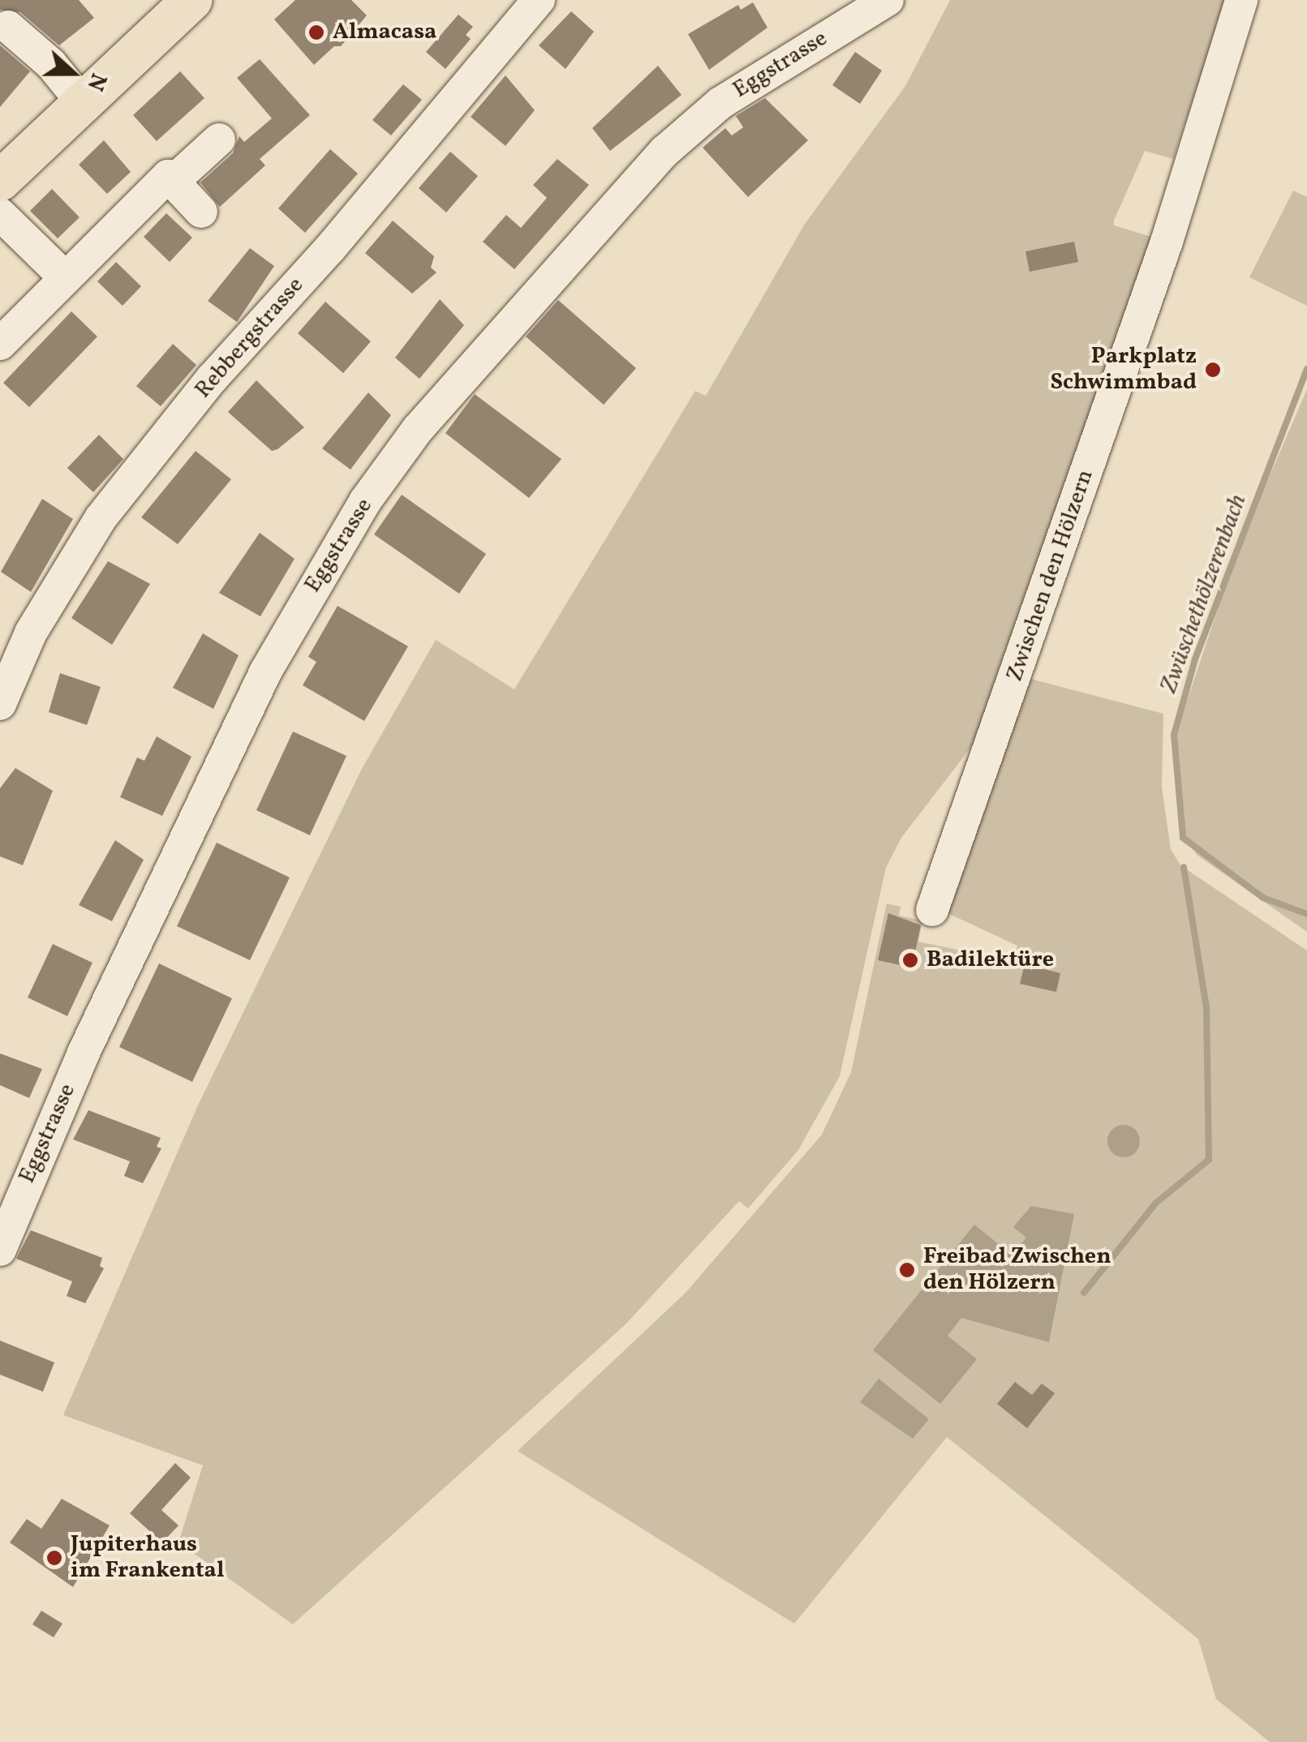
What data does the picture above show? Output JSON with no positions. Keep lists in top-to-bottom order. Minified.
{"streets":{"street":["Eggstrasse","Rebbergstrasse","Zwischen den Hölzern"]},"water":["Zwüschethölzerenbach"],"places":["Almacasa","Parkplatz Schwimmbad","Badilektüre","Freibad Zwischen den Hölzern","Jupiterhaus im Frankental"],"north":"right"}
